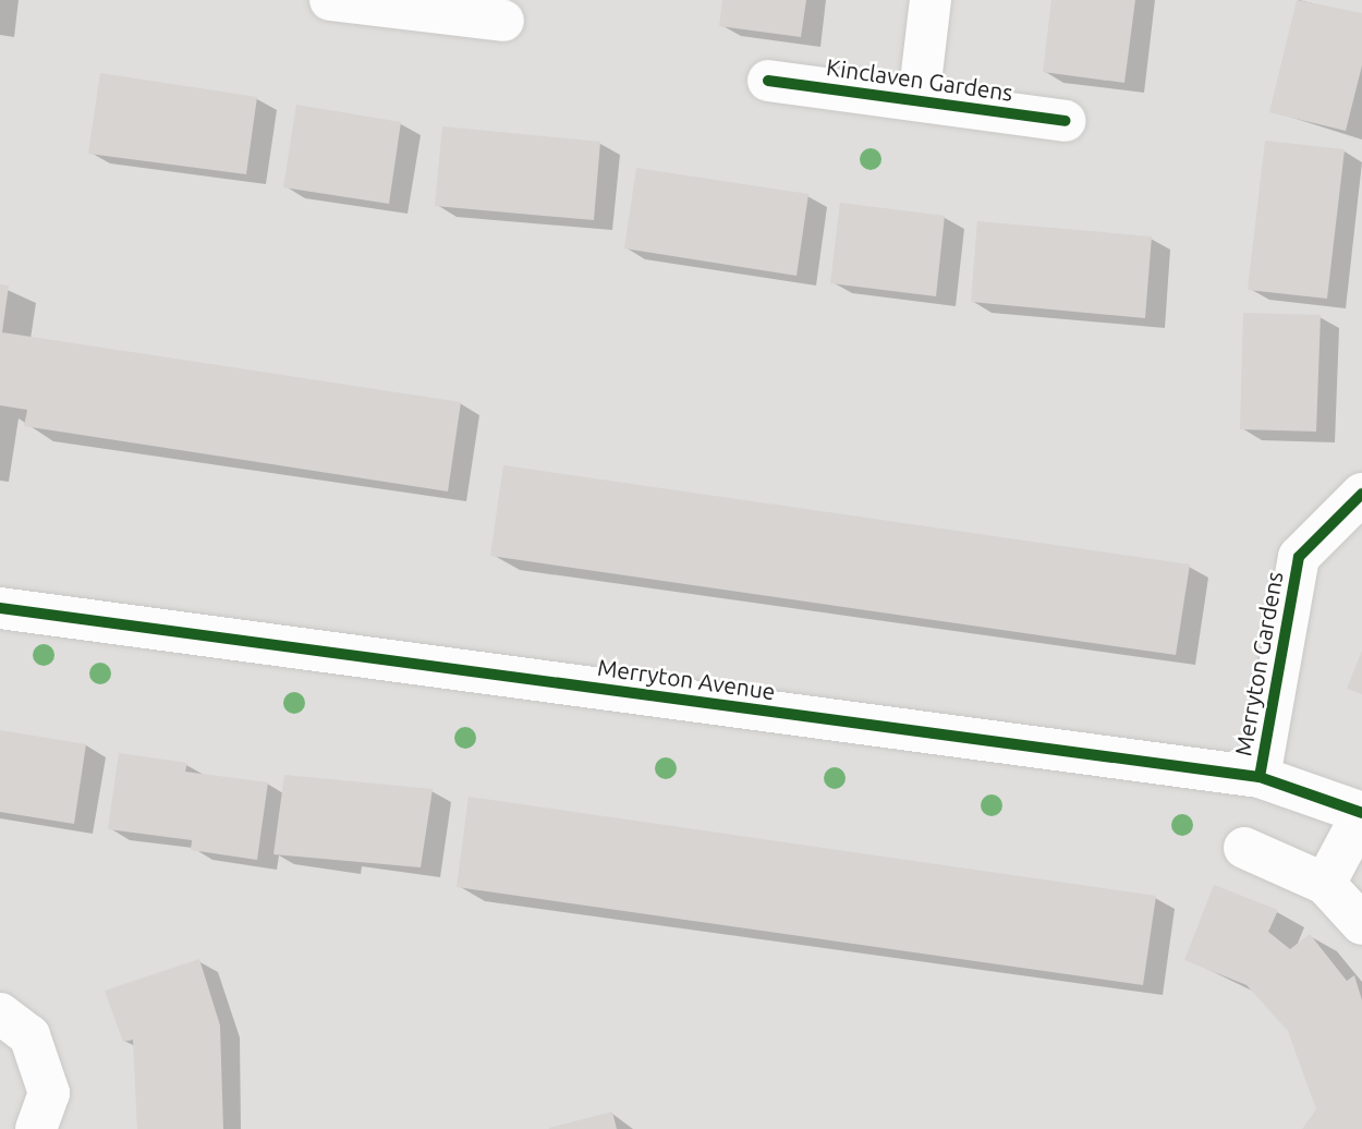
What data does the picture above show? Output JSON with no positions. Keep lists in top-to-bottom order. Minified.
{"streets":{"street":["Kinclaven Gardens","Merryton Gardens","Merryton Avenue"]},"crossings":[["Merryton Gardens","Merryton Avenue"]]}
